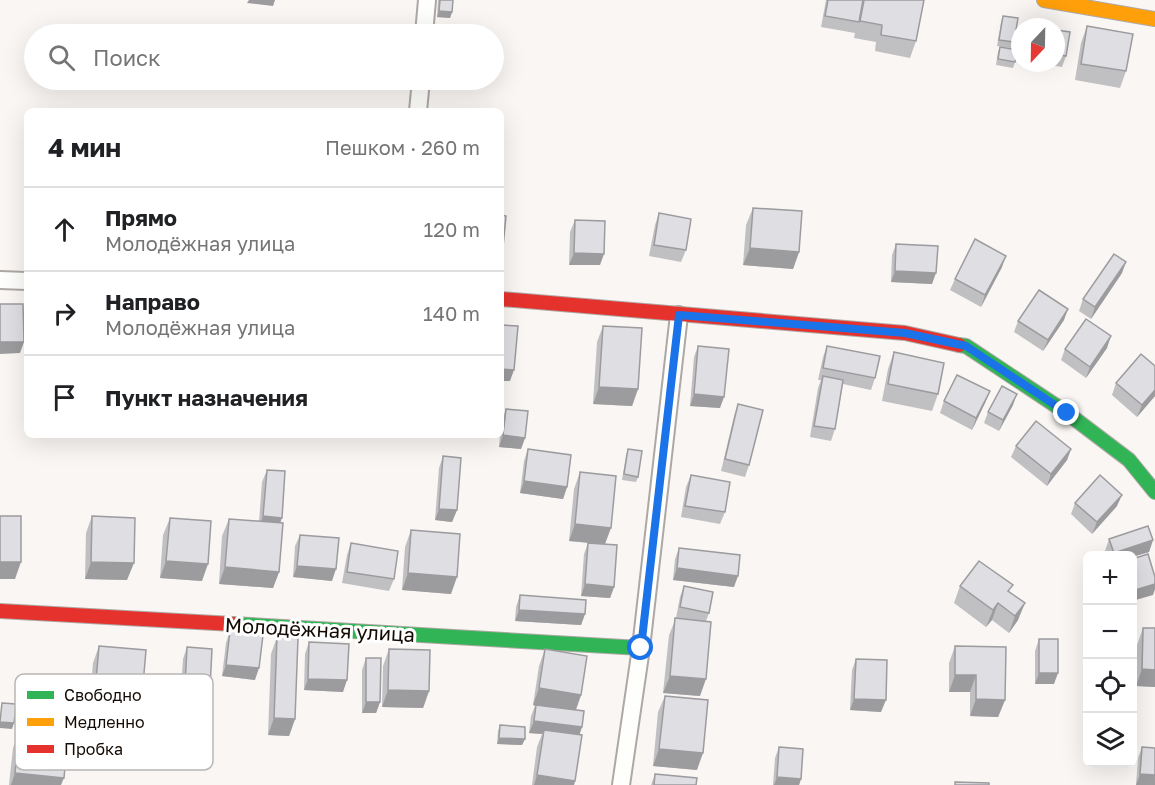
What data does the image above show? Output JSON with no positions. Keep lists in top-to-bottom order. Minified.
{"streets":{"street":["Молодёжная улица"]},"legend":["Свободно","Медленно","Пробка"],"north":"bottom","page":{"search":"Поиск","heading":["4 мин","Пешком · 260 m"],"list":[["Прямо","Молодёжная улица","120 m"],["Направо","Молодёжная улица","140 m"],"Пункт назначения"],"map_buttons":["+","−"]}}
